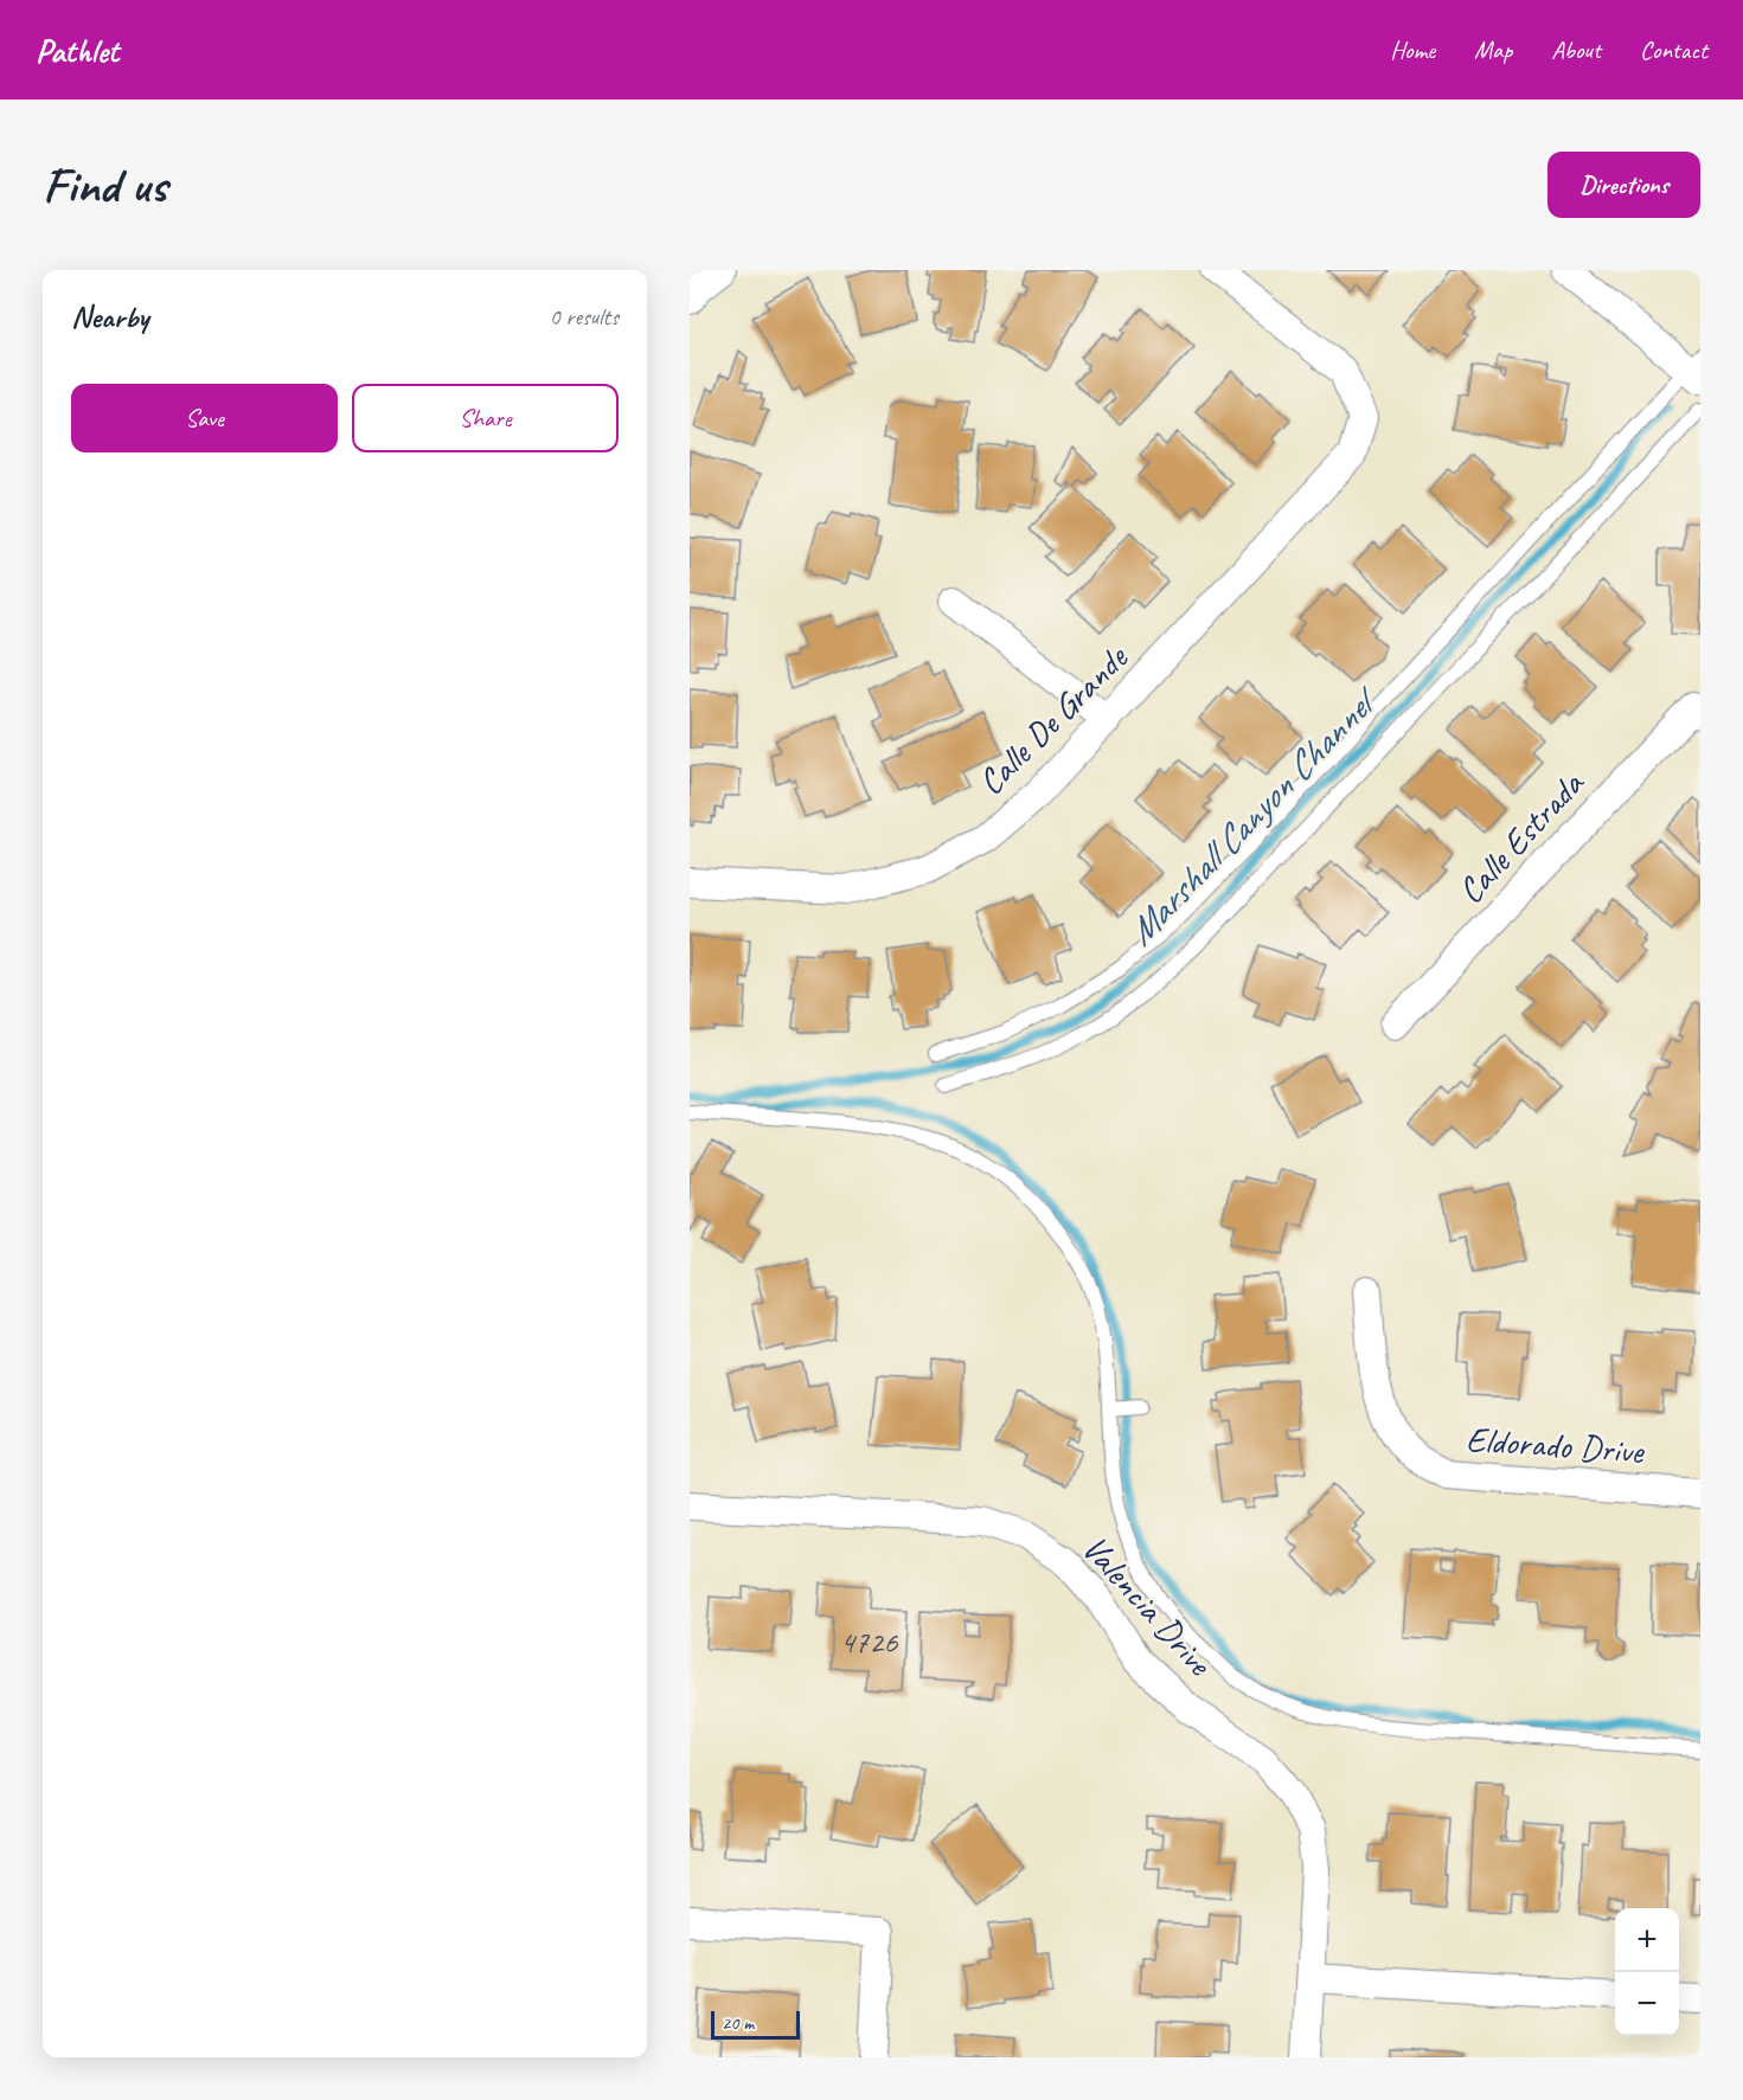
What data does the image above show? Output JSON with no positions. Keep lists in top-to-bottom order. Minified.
{"streets":{"street":["Calle De Grande","Calle Estrada","Eldorado Drive","Valencia Drive"]},"water":["Marshall Canyon Channel"],"house_numbers":["4726"],"scale_bar":"20 m","page":{"header":"Pathlet","nav":["Home","Map","About","Contact"],"buttons":["Directions",["Save","Share"]],"title":"Find us","heading":["Nearby","0 results"],"map_buttons":["+","−"],"scale":"20 m"}}
